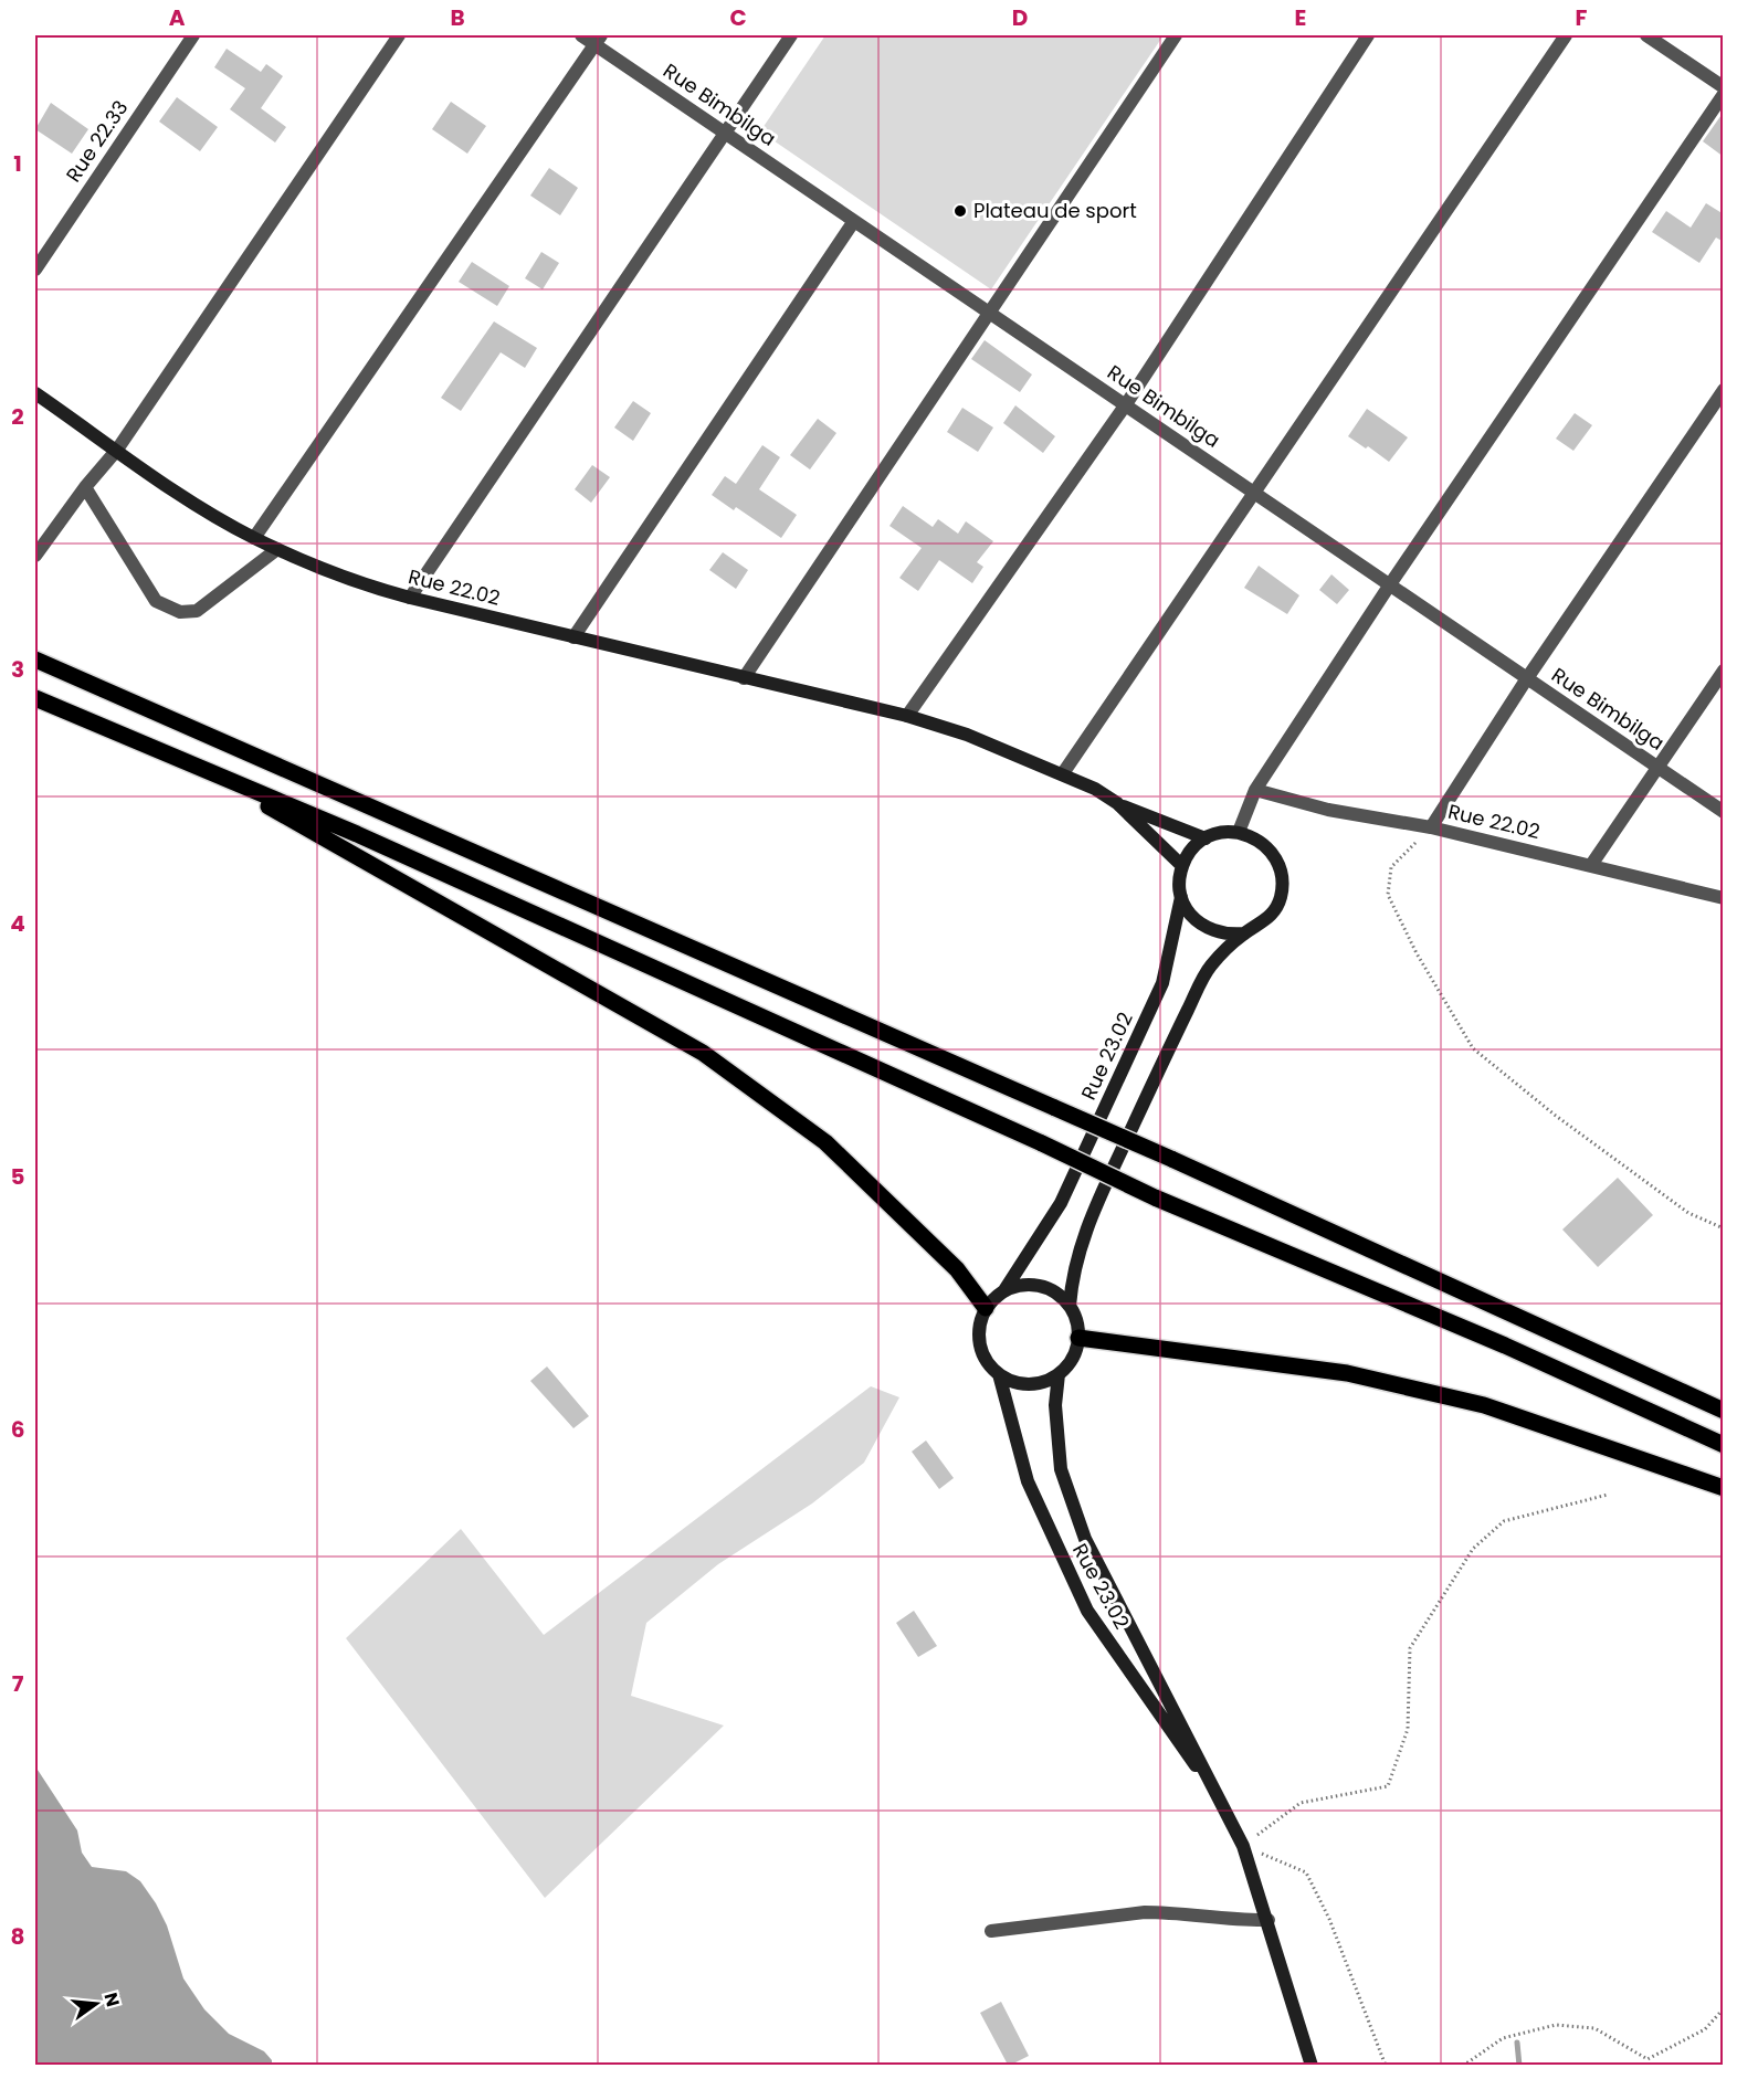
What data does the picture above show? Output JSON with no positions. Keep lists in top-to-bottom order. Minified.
{"streets":{"street":["Rue Bimbilga","Rue 22.33","Rue 22.02","Rue 23.02"]},"places":["Plateau de sport"],"north":"right","grid":{"columns":["A","B","C","D","E","F"],"rows":["1","2","3","4","5","6","7","8"]}}
